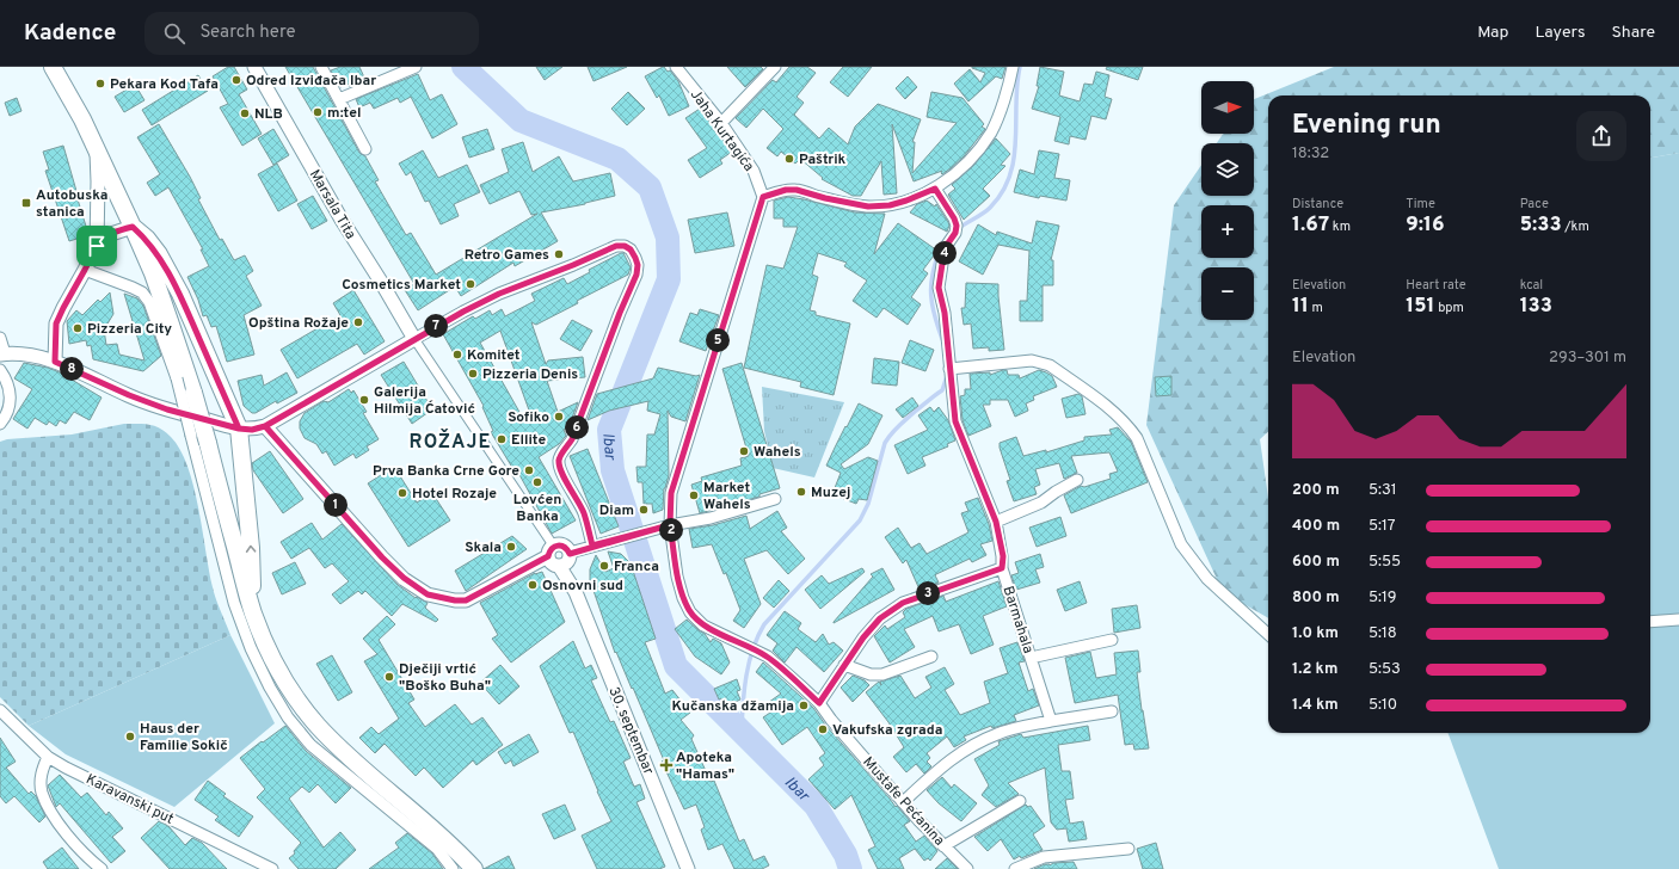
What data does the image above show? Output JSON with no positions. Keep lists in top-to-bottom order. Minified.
{"streets":{"street":["Jaha Kurtagića","Marsala Tita","Barmahala","30. septembar","Karavanski put","Mustafe Pećanina"]},"crossings":[["Jaha Kurtagića","Mustafe Pećanina"]],"districts":["ROŽAJE"],"water":["Ibar"],"places":{"other":["Odred Izviđača Ibar","Pekara Kod Tafa","m:tel","NLB","Paštrik","Retro Games","Cosmetics Market","Opština Rožaje","Pizzeria City","Komitet","Pizzeria Denis","Galerija Hilmija Ćatović","Sofiko","Ellite","Wahels","Prva Banka Crne Gore","Lovćen Banka","Muzej","Hotel Rozaje","Market Wahels","Diam","Skala","Franca","Osnovni sud","Dječiji vrtić \"Boško Buha\"","Kučanska džamija","Vakufska zgrada","Haus der Familie Sokič"],"transit":["Autobuska stanica"],"health":["Apoteka \"Hamas\""]},"north":"right","page":{"header":"Kadence","search":"Search here","nav":["Map","Layers","Share"],"map_buttons":["+","−"],"heading":["Evening run","18:32"],"stats":[["Distance","1.67 km"],["Time","9:16"],["Pace","5:33 /km"],["Elevation","11 m"],["Heart rate","151 bpm"],["kcal","133"]],"pins":["4","7","5","8","6","1","2","3"],"chart":["Elevation","293–301 m"],"list":[{"name":"200 m","note":"5:31"},{"name":"400 m","note":"5:17"},{"name":"600 m","note":"5:55"},{"name":"800 m","note":"5:19"},{"name":"1.0 km","note":"5:18"},{"name":"1.2 km","note":"5:53"},{"name":"1.4 km","note":"5:10"}]}}
